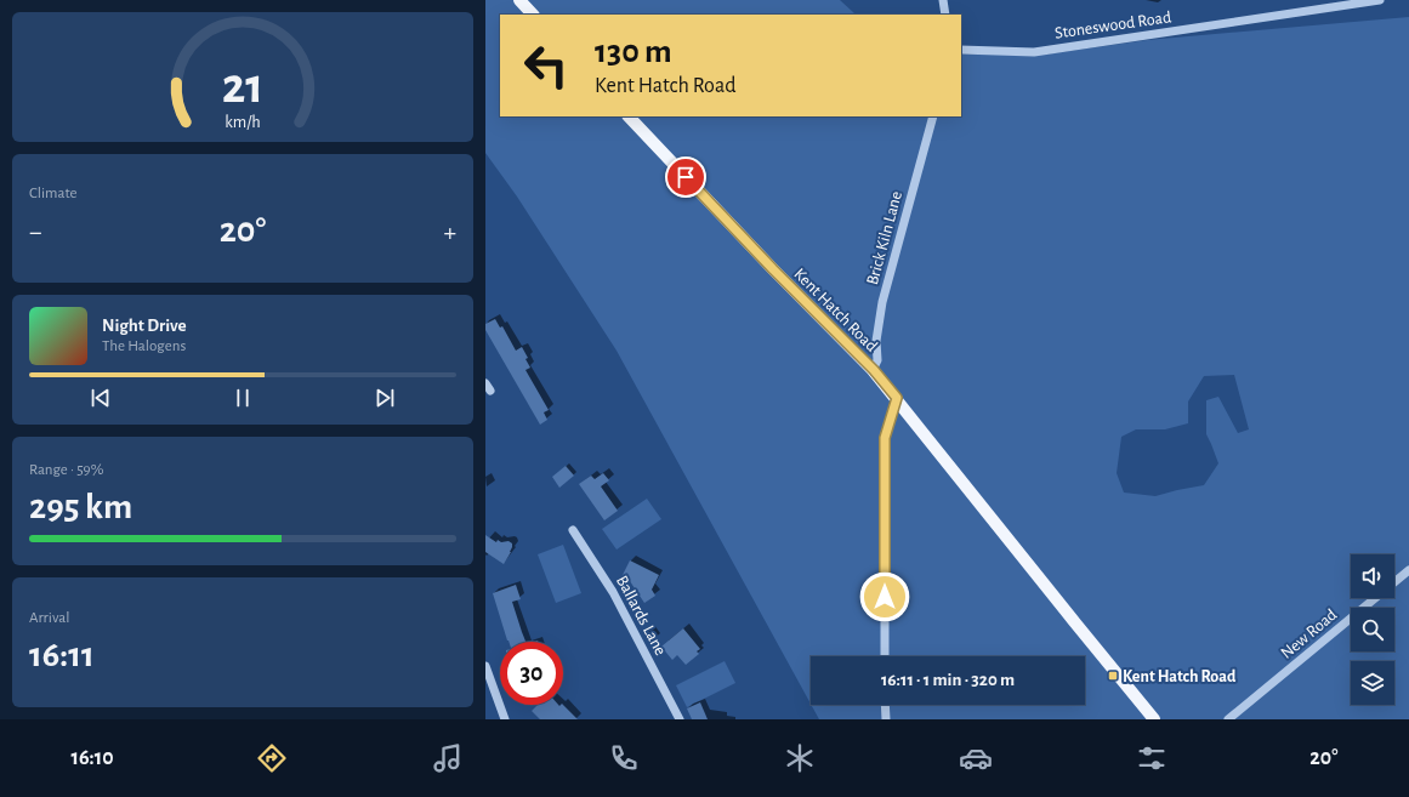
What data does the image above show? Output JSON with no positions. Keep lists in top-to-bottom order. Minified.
{"streets":{"main road":["Kent Hatch Road"],"street":["Stoneswood Road","Brick Kiln Lane","Ballards Lane","New Road"]},"crossings":[["Brick Kiln Lane","Kent Hatch Road"]],"places":{"transit":["Kent Hatch Road"]},"page":{"turn":["130 m","Kent Hatch Road"],"tile":["Climate",["Range · 59%","295 km"],["Arrival","16:11"]],"heat":["−","20°","+"],"song":["Night Drive","The Halogens"],"limit":"30","trip":"16:11 · 1 min · 320 m","tabs":["16:10","20°"],"gauge":["21","km/h"]}}
